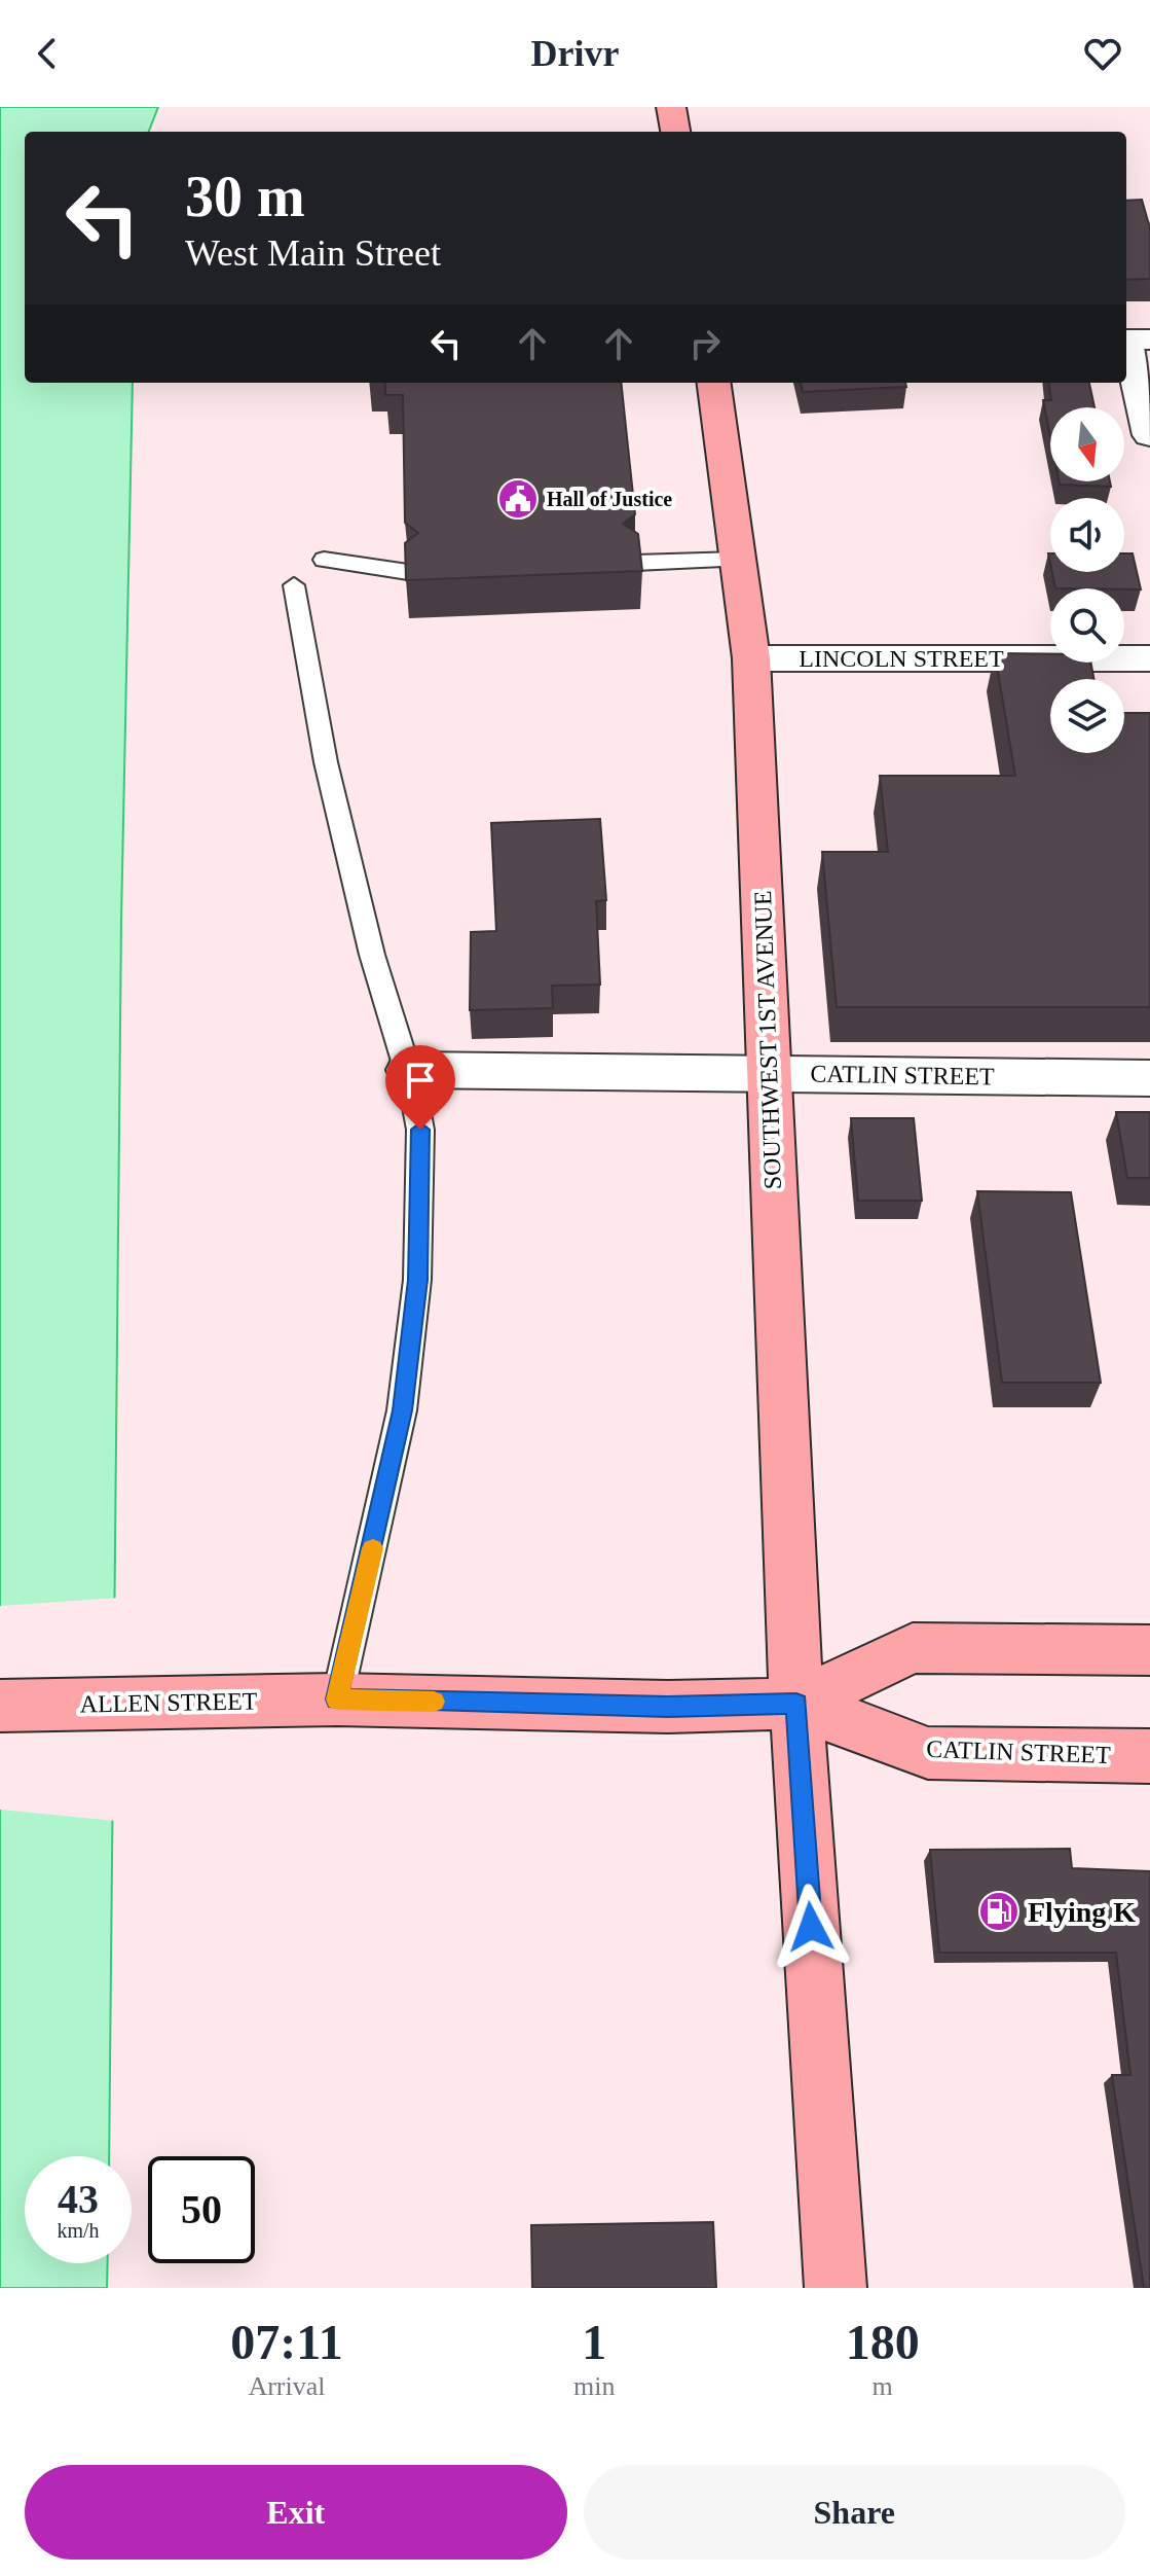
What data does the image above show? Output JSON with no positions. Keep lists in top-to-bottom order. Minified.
{"streets":{"main road":["SOUTHWEST 1ST AVENUE","CATLIN STREET","ALLEN STREET"],"street":["LINCOLN STREET"]},"crossings":[["LINCOLN STREET","SOUTHWEST 1ST AVENUE"],["SOUTHWEST 1ST AVENUE","CATLIN STREET"],["SOUTHWEST 1ST AVENUE","ALLEN STREET"],["CATLIN STREET","ALLEN STREET"]],"places":{"public building":["Hall of Justice"],"fuel station":["Flying K"]},"north":"bottom","page":{"header":"Drivr","turn":["30 m","West Main Street"],"speed":"43 km/h","limit":"50","eta":["07:11","Arrival","1","min","180","m"],"buttons":["Exit","Share"]}}
